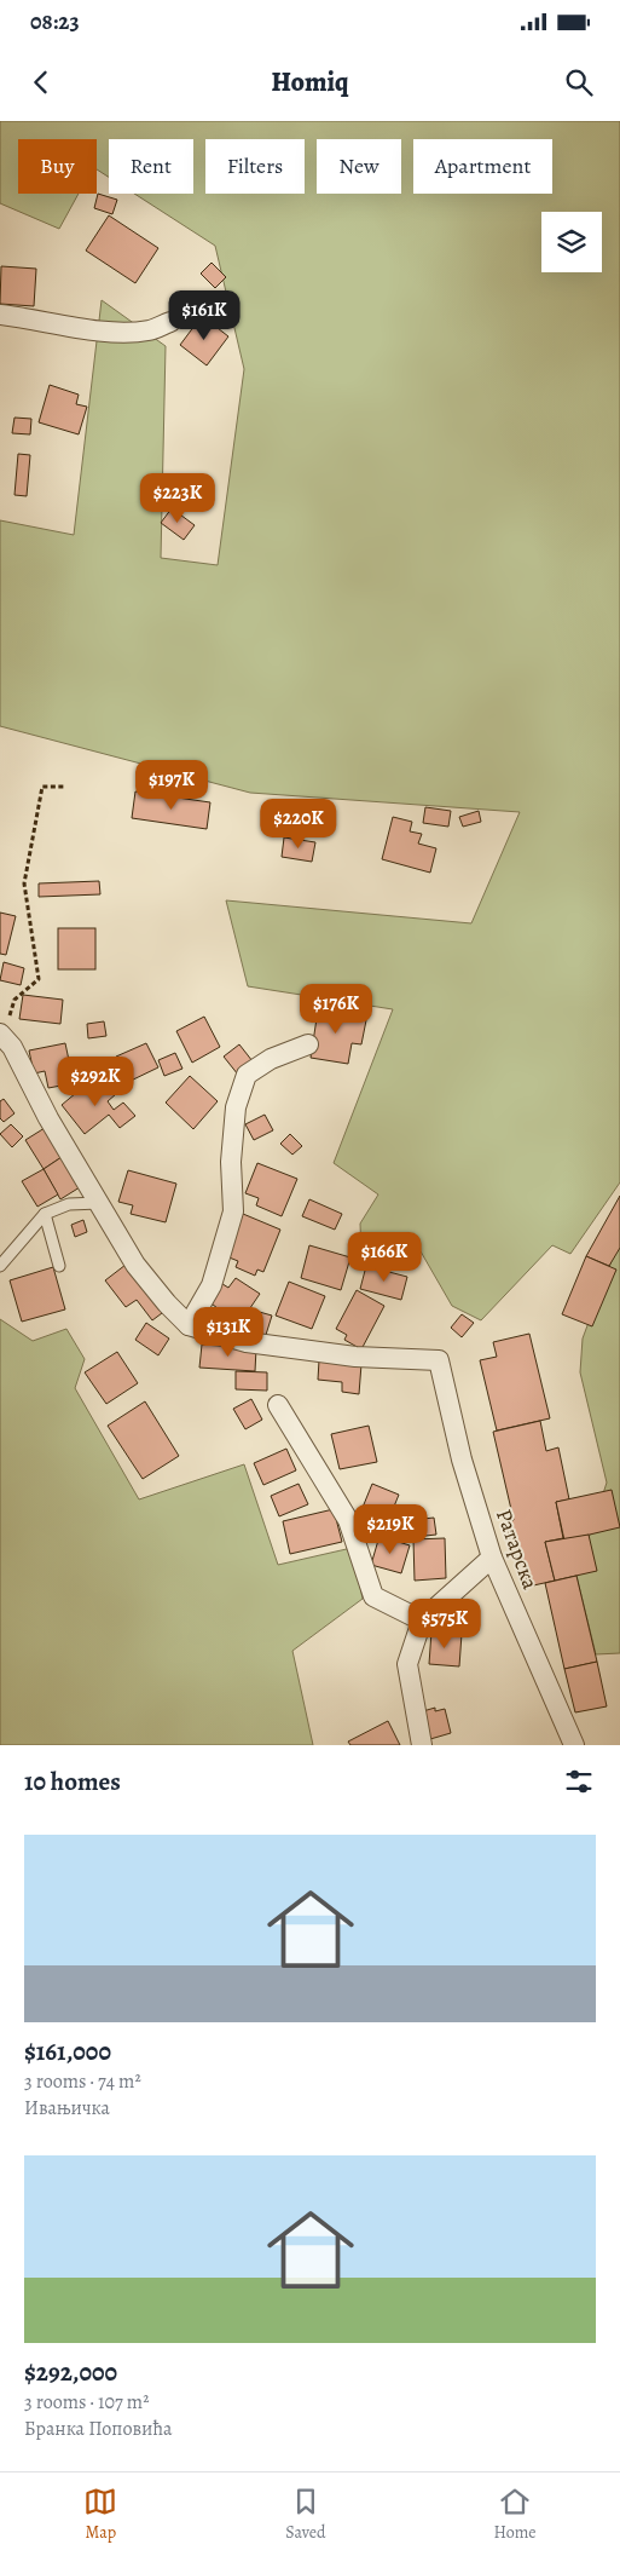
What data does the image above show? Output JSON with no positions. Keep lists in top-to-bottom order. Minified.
{"streets":{"street":["Ратарска"]},"page":{"status":"08:23","header":"Homiq","chip":["Buy","Rent","Filters","New","Apartment"],"price":["$161K","$223K","$197K","$220K","$176K","$292K","$166K","$131K","$219K","$575K"],"heading":"10 homes","list":[{"name":"$161,000","note":"3 rooms · 74 m² · Ивањичка"},{"name":"$292,000","note":"3 rooms · 107 m² · Бранка Поповића"}],"tabs":["Map","Saved","Home"]}}
